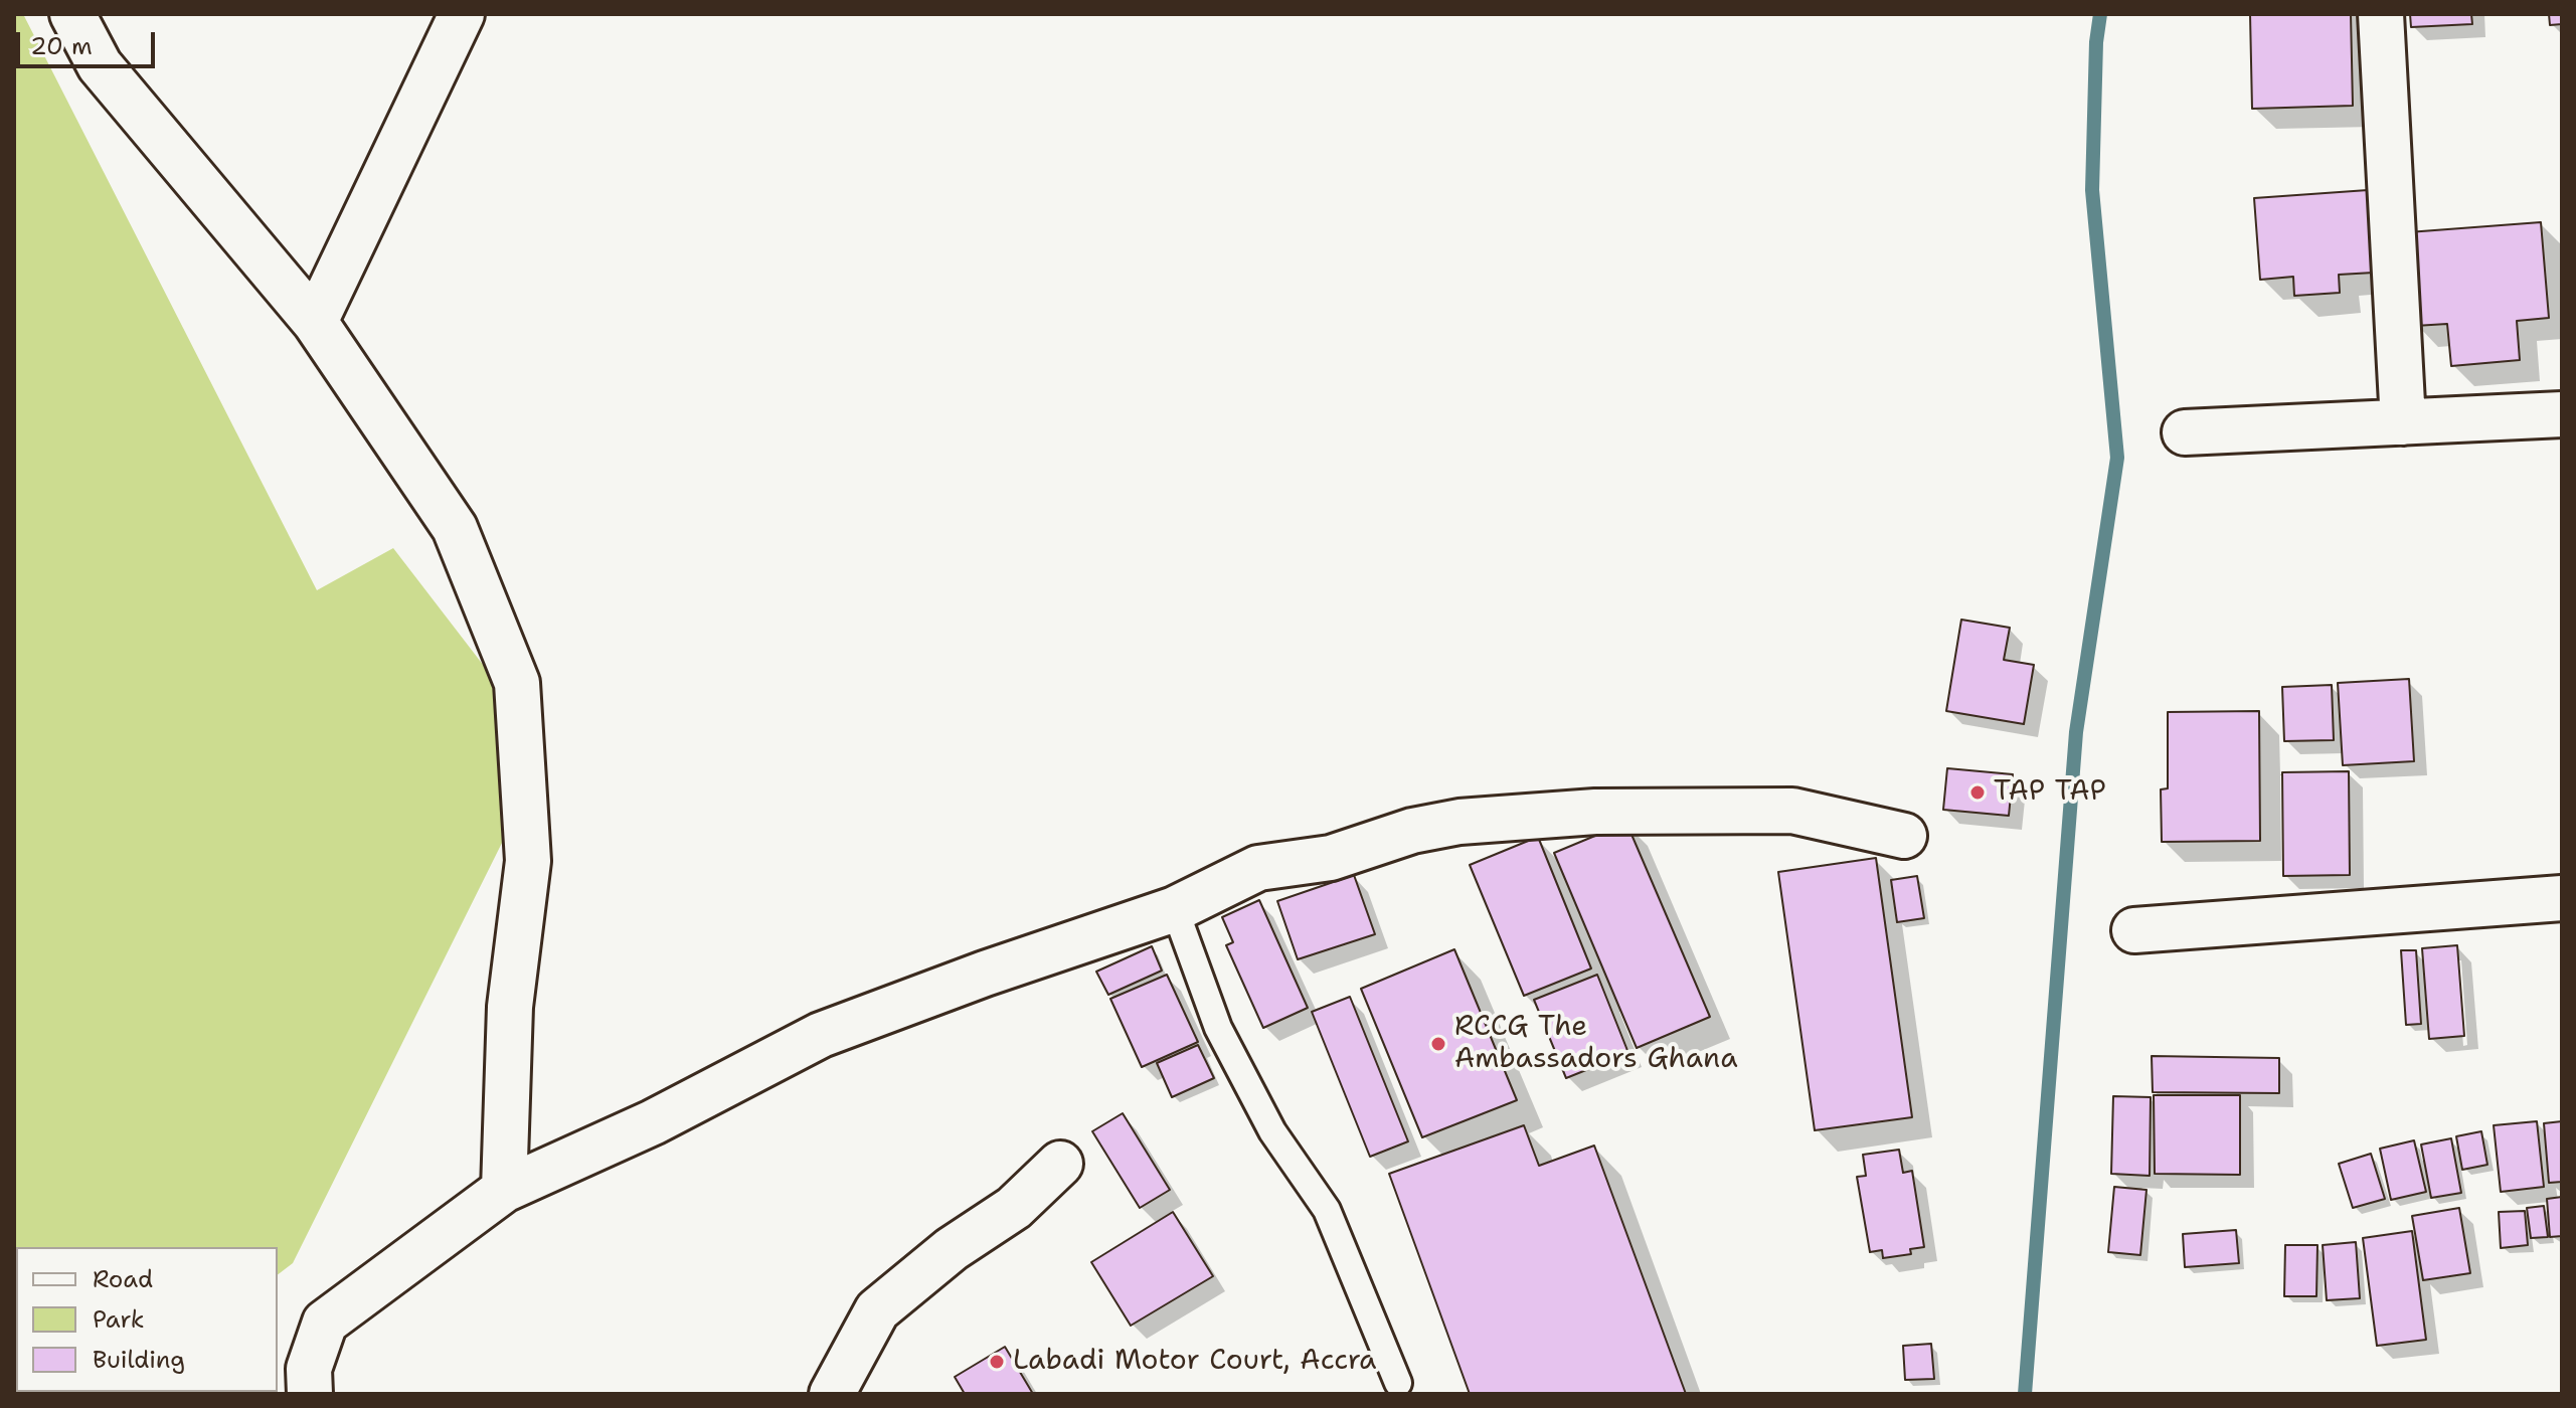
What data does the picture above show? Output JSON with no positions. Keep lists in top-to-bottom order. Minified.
{"places":["TAP TAP","RCCG The Ambassadors Ghana","Labadi Motor Court, Accra"],"legend":["Road","Park","Building"],"scale_bar":"20 m"}
